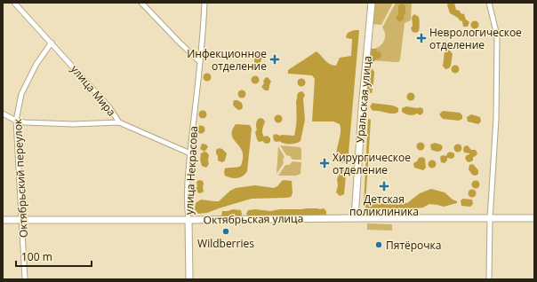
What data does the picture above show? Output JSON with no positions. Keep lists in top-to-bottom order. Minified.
{"streets":{"main road":["Уральская улица","улица Некрасова","Октябрьская улица"],"street":["улица Мира","Октябрьский переулок"]},"crossings":[["улица Мира","улица Некрасова"],["улица Мира","Октябрьский переулок"],["Уральская улица","Октябрьская улица"],["улица Некрасова","Октябрьская улица"],["Октябрьский переулок","Октябрьская улица"]],"places":{"health":["Неврологическое отделение","Инфекционное отделение","Хирургическое отделение","Детская поликлиника"],"other":["Wildberries","Пятёрочка"]},"scale_bar":"100 m"}
